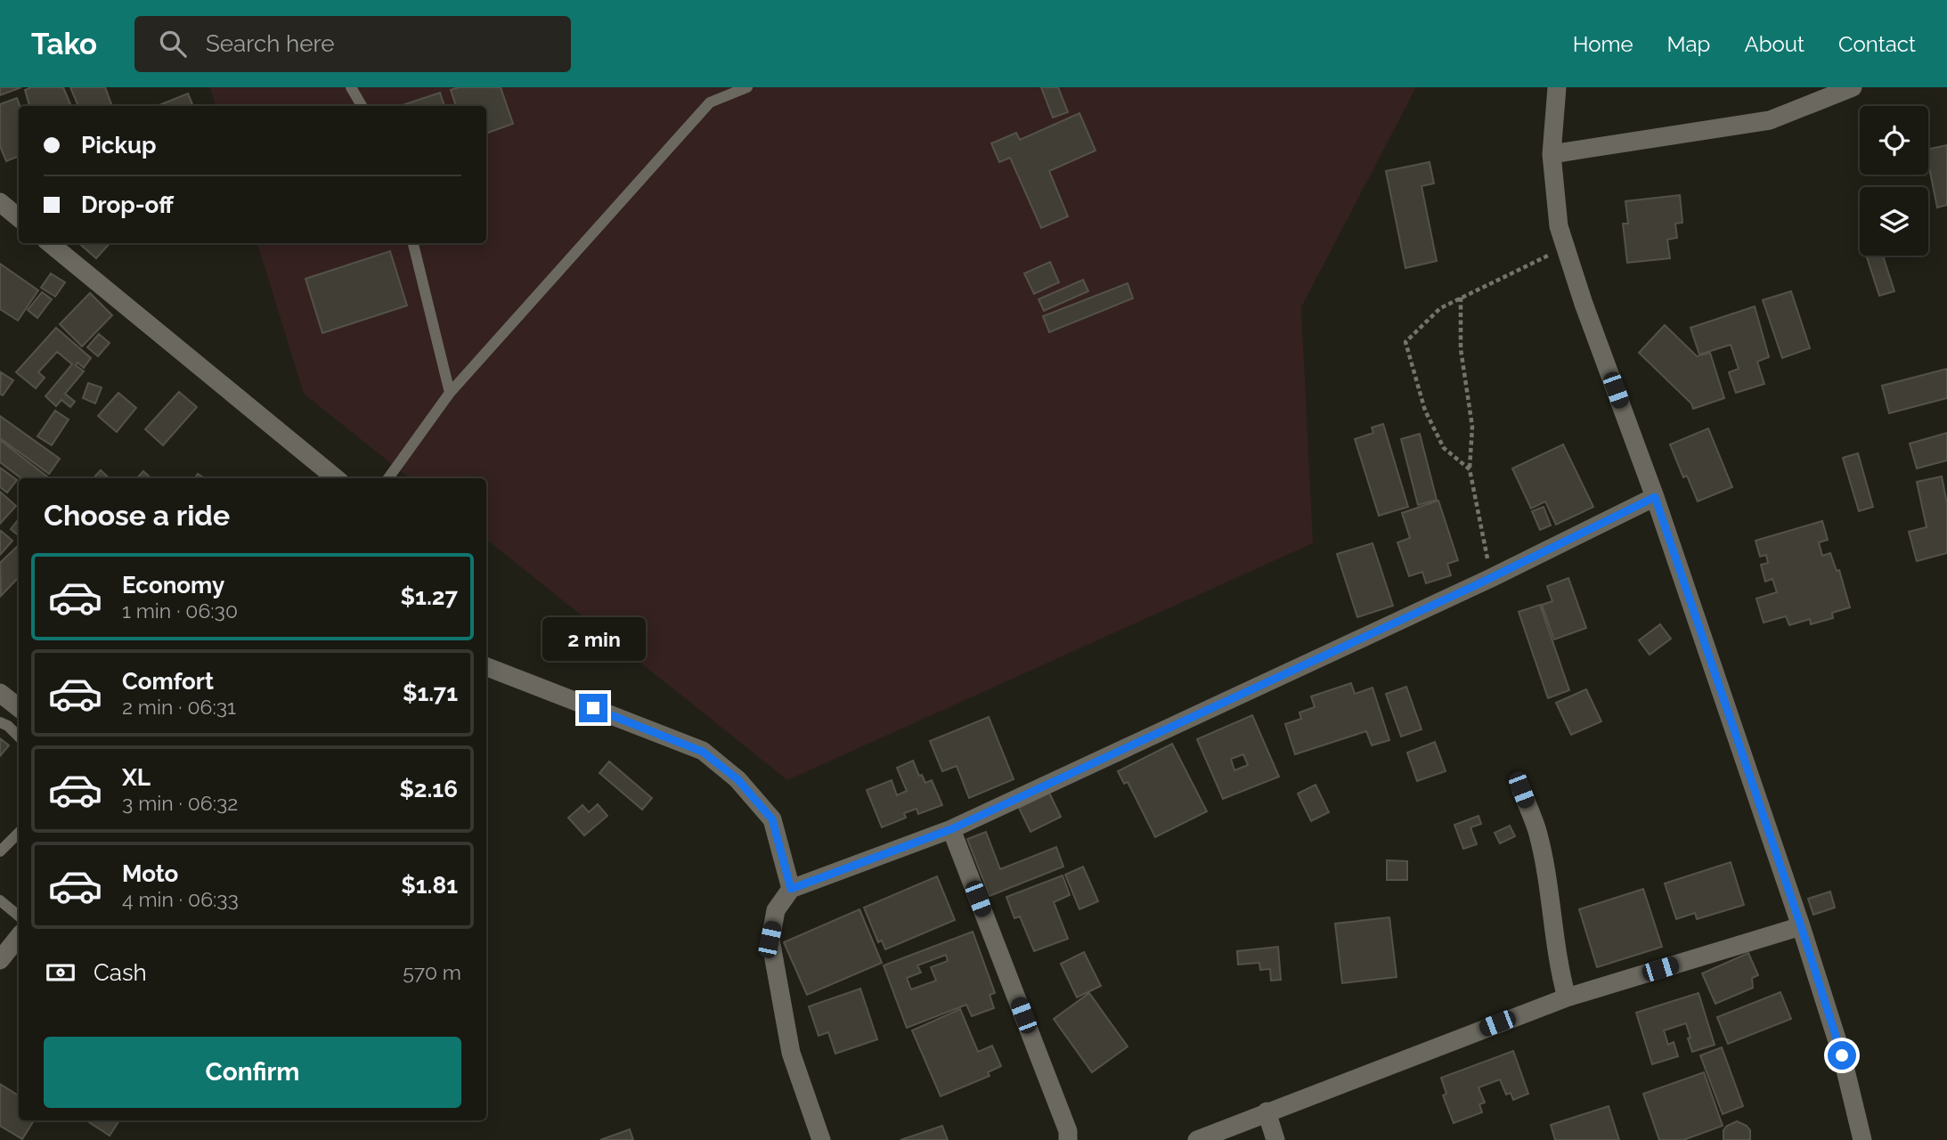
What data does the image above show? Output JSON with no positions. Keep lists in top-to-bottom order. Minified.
{"page":{"header":"Tako","search":"Search here","nav":["Home","Map","About","Contact"],"banner":["Pickup","Drop-off"],"heading":"Choose a ride","list":[{"name":"Economy","note":"1 min · 06:30","value":"$1.27"},{"name":"Comfort","note":"2 min · 06:31","value":"$1.71"},{"name":"XL","note":"3 min · 06:32","value":"$2.16"},{"name":"Moto","note":"4 min · 06:33","value":"$1.81"}],"bubble":"2 min","pay":["Cash","570 m"],"buttons":"Confirm"}}
